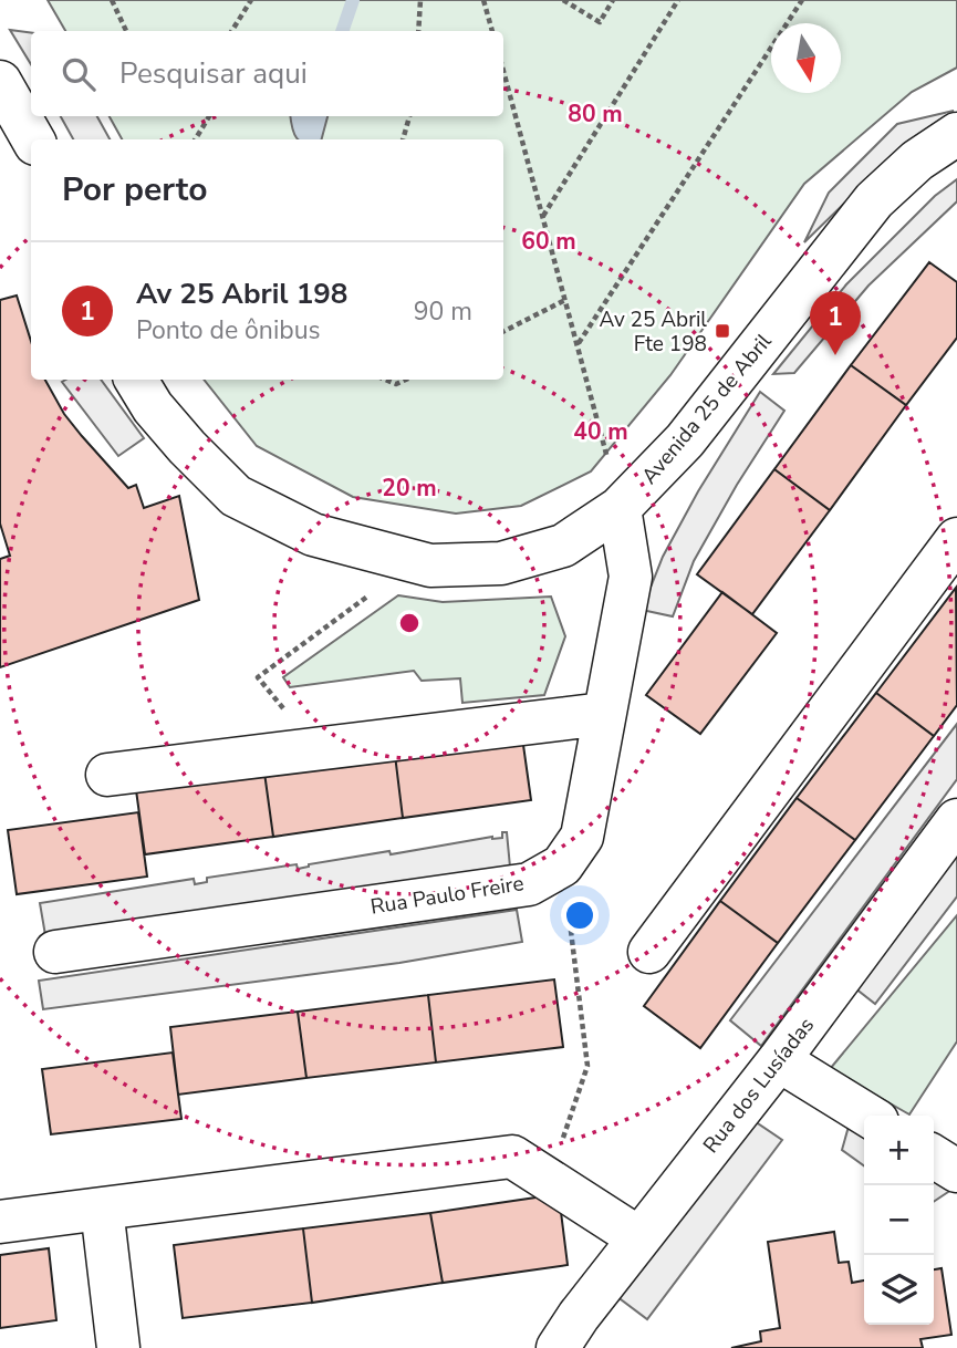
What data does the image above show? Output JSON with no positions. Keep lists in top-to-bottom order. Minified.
{"streets":{"street":["Avenida 25 de Abril","Rua Paulo Freire","Rua dos Lusíadas"]},"crossings":[["Avenida 25 de Abril","Rua Paulo Freire"]],"places":{"transit":["Av 25 Abril Fte 198"]},"north":"bottom","page":{"search":"Pesquisar aqui","heading":"Por perto","list":[{"mark":"1","name":"Av 25 Abril 198","note":"Ponto de ônibus","value":"90 m"}],"pins":"1","map_buttons":["+","−"]},"rings":["80 m","60 m","40 m","20 m"]}
